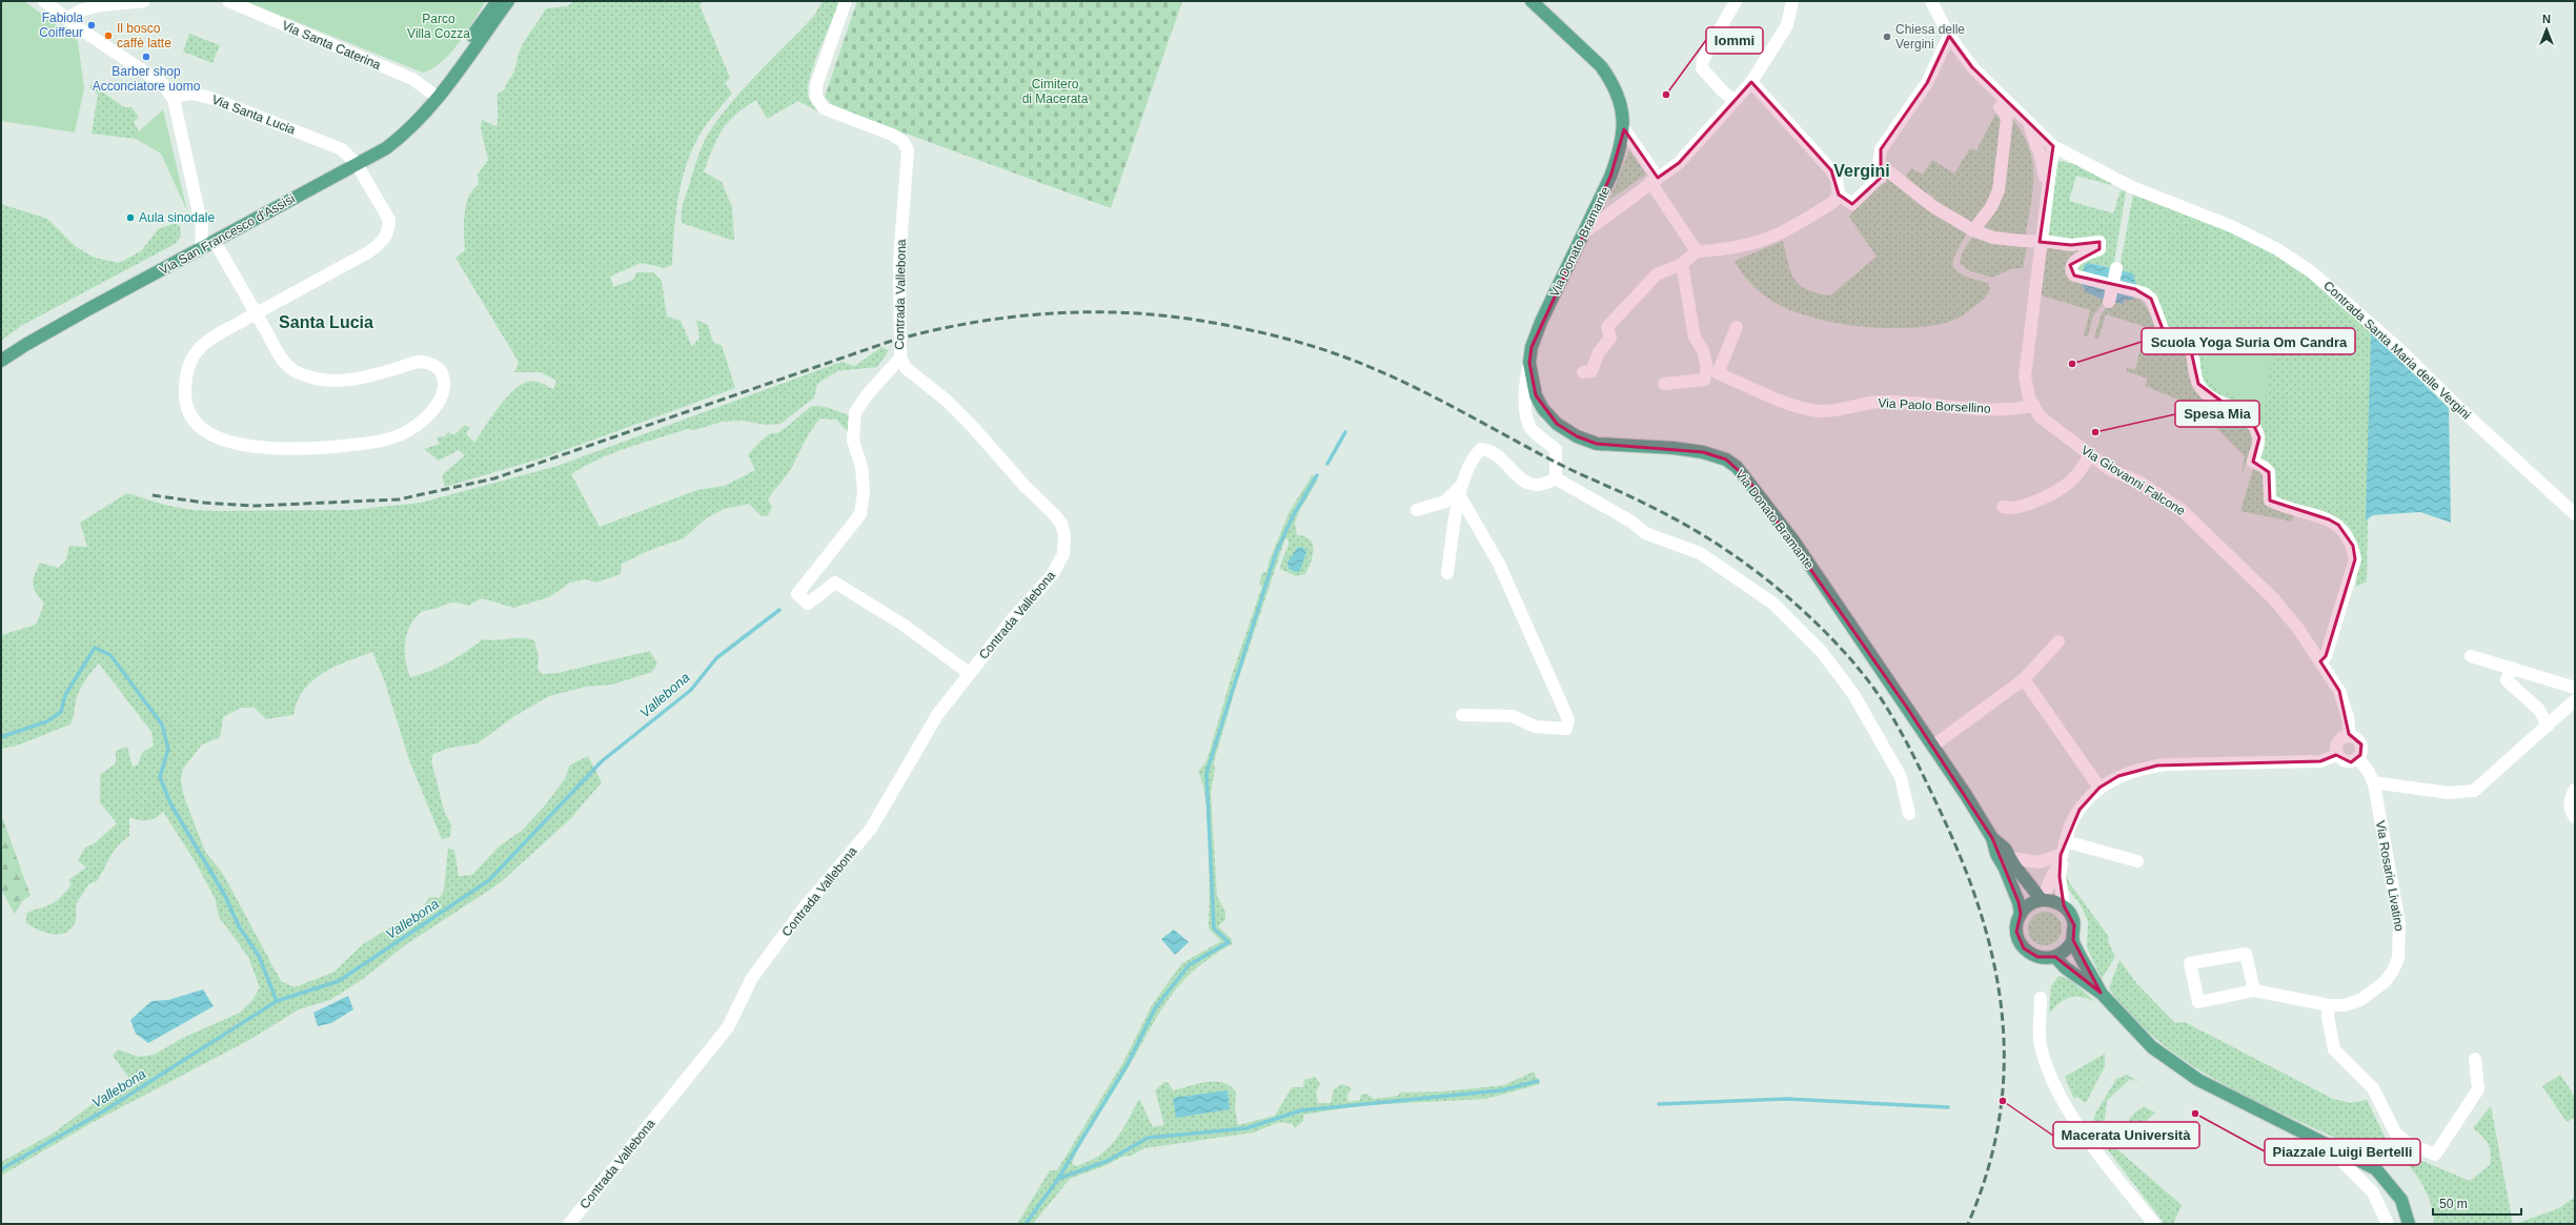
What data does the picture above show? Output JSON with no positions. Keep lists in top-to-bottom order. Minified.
{"streets":{"main road":["Via San Francesco d'Assisi","Via Donato Bramante"],"street":["Via Santa Caterina","Via Santa Lucia","Contrada Vallebona","Contrada Santa Maria delle Vergini","Via Paolo Borsellino","Via Giovanni Falcone","Via Rosario Livatino"]},"crossings":[["Via Santa Caterina","Via San Francesco d'Assisi"],["Via Santa Lucia","Via San Francesco d'Assisi"],["Contrada Santa Maria delle Vergini","Via Giovanni Falcone"],["Via Paolo Borsellino","Via Giovanni Falcone"],["Via Giovanni Falcone","Via Rosario Livatino"]],"districts":["Vergini","Santa Lucia"],"water":["Vallebona"],"parks":["Parco Villa Cozza","Cimitero di Macerata"],"places":["Fabiola Coiffeur","Il bosco caffè latte","Chiesa delle Vergini","Barber shop Acconciatore uomo","Iommi","Aula sinodale","Scuola Yoga Suria Om Candra","Spesa Mia","Macerata Università","Piazzale Luigi Bertelli"],"scale_bar":"50 m","north":"top"}
